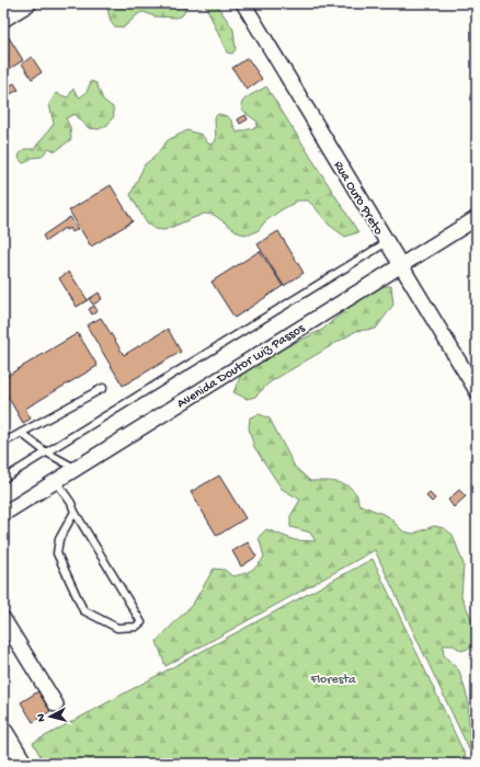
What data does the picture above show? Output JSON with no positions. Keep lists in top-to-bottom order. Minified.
{"streets":{"street":["Rua Ouro Preto","Avenida Doutor Luiz Passos"]},"crossings":[["Rua Ouro Preto","Avenida Doutor Luiz Passos"]],"parks":["Floresta"],"north":"left"}
